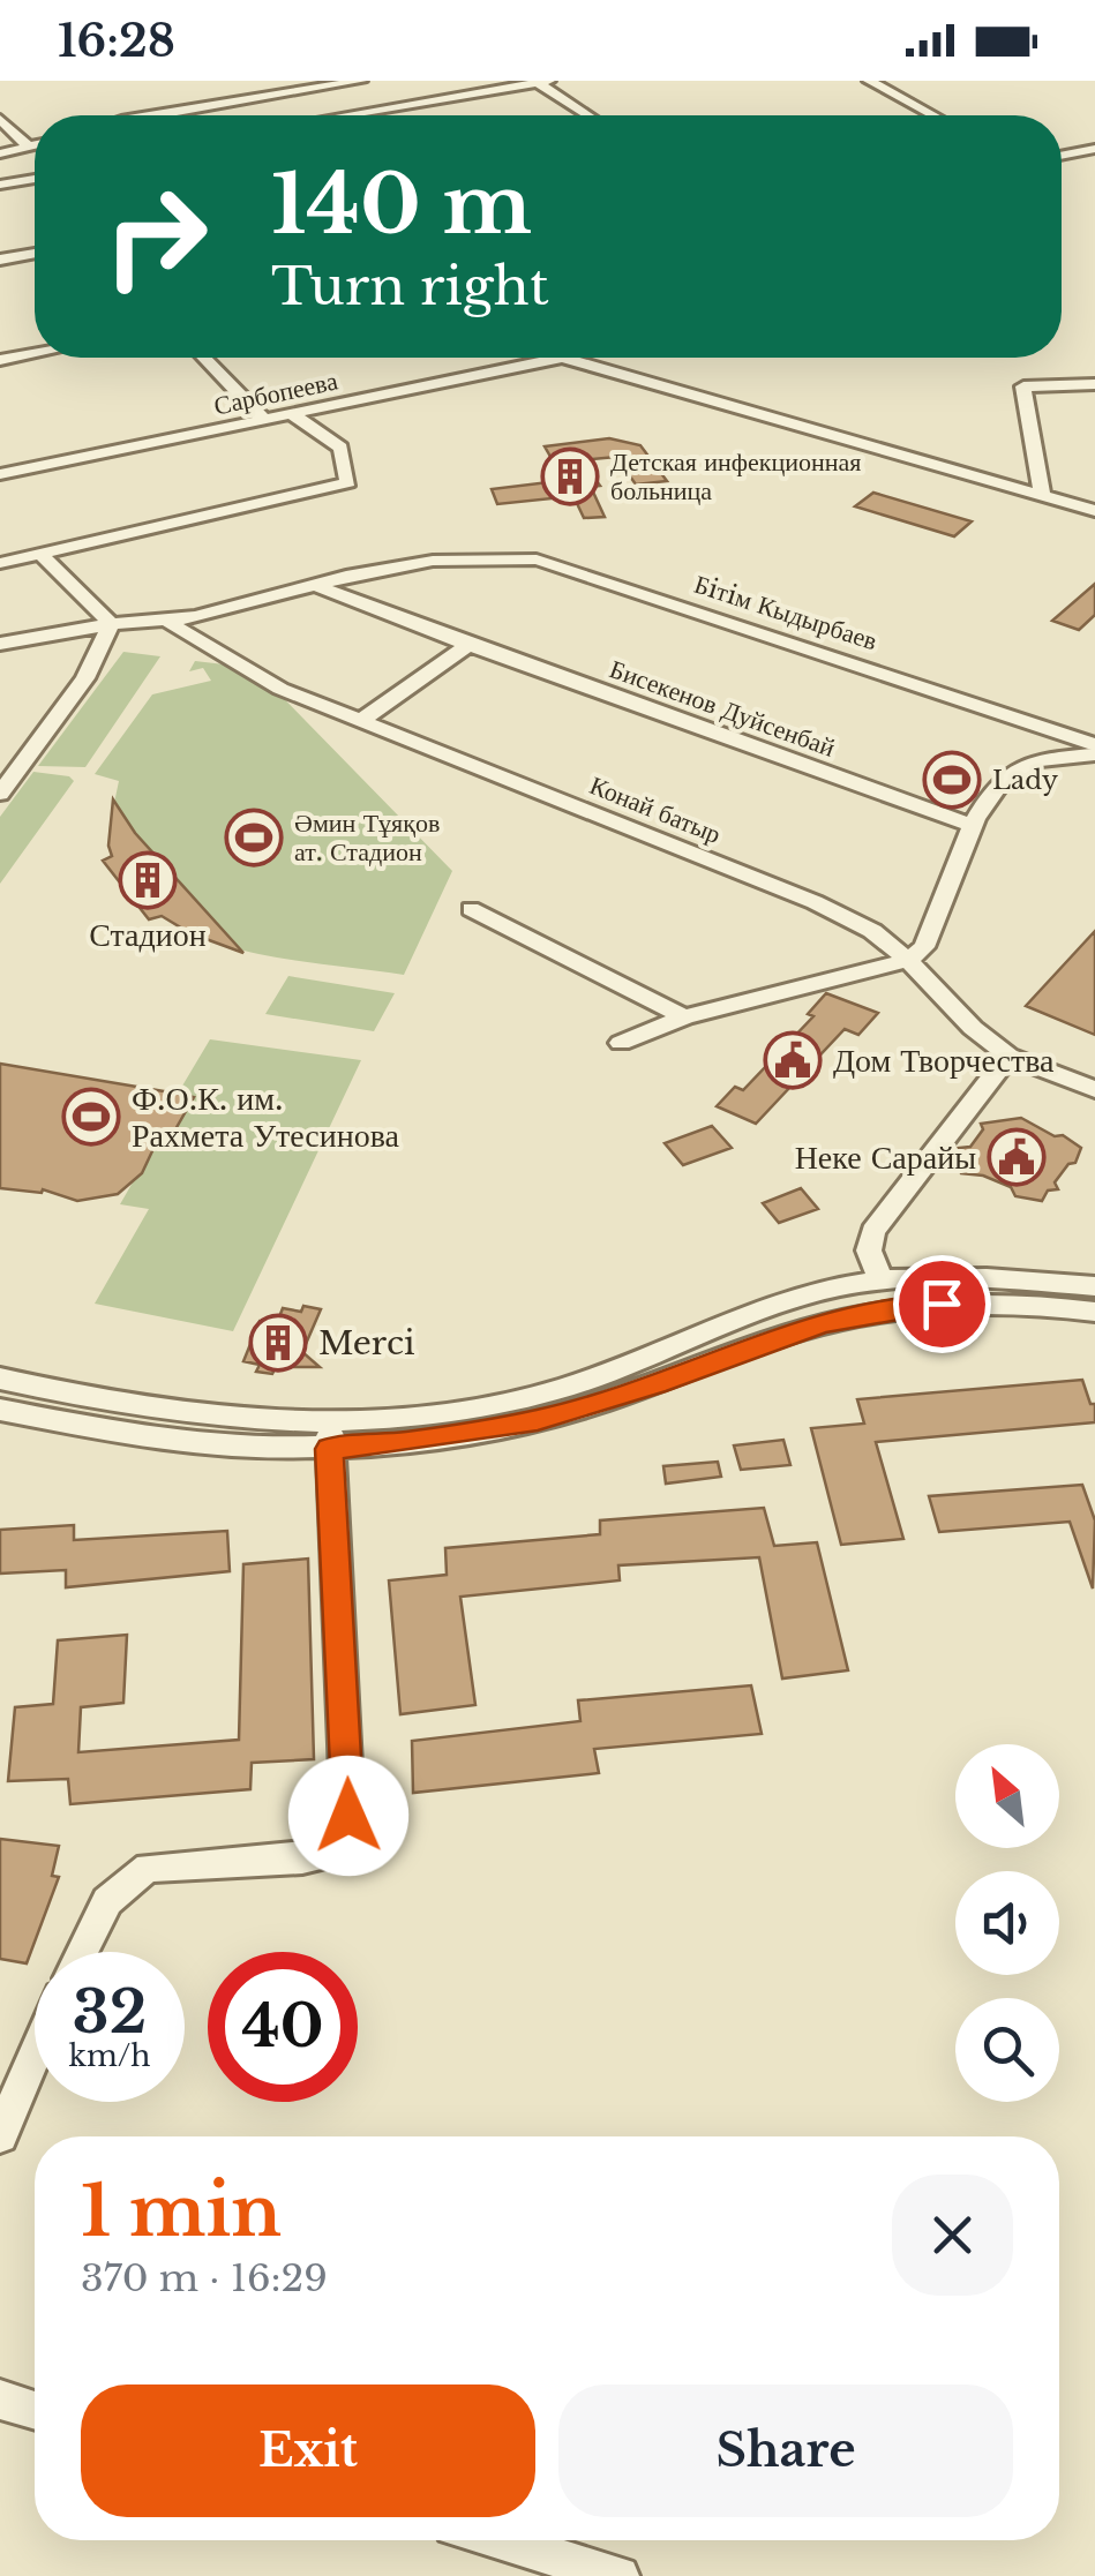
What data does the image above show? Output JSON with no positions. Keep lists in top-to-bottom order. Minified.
{"streets":{"street":["Сарбопеева","Бiтiм Кыдырбаев","Бисекенов Дуйсенбай","Конай батыр"]},"crossings":[["Бiтiм Кыдырбаев","Бисекенов Дуйсенбай"],["Бiтiм Кыдырбаев","Конай батыр"]],"places":{"building":["Детская инфекционная больница","Стадион","Merci"],"sports":["Lady","Әмин Тұяқов ат. Стадион","Ф.О.К. им. Рахмета Утесинова"],"public building":["Дом Творчества","Неке Сарайы"]},"north":"top left","page":{"status":"16:28","turn":["140 m","Turn right"],"speed":"32 km/h","limit":"40","heading":["1 min","370 m · 16:29"],"buttons":["Exit","Share"]}}
